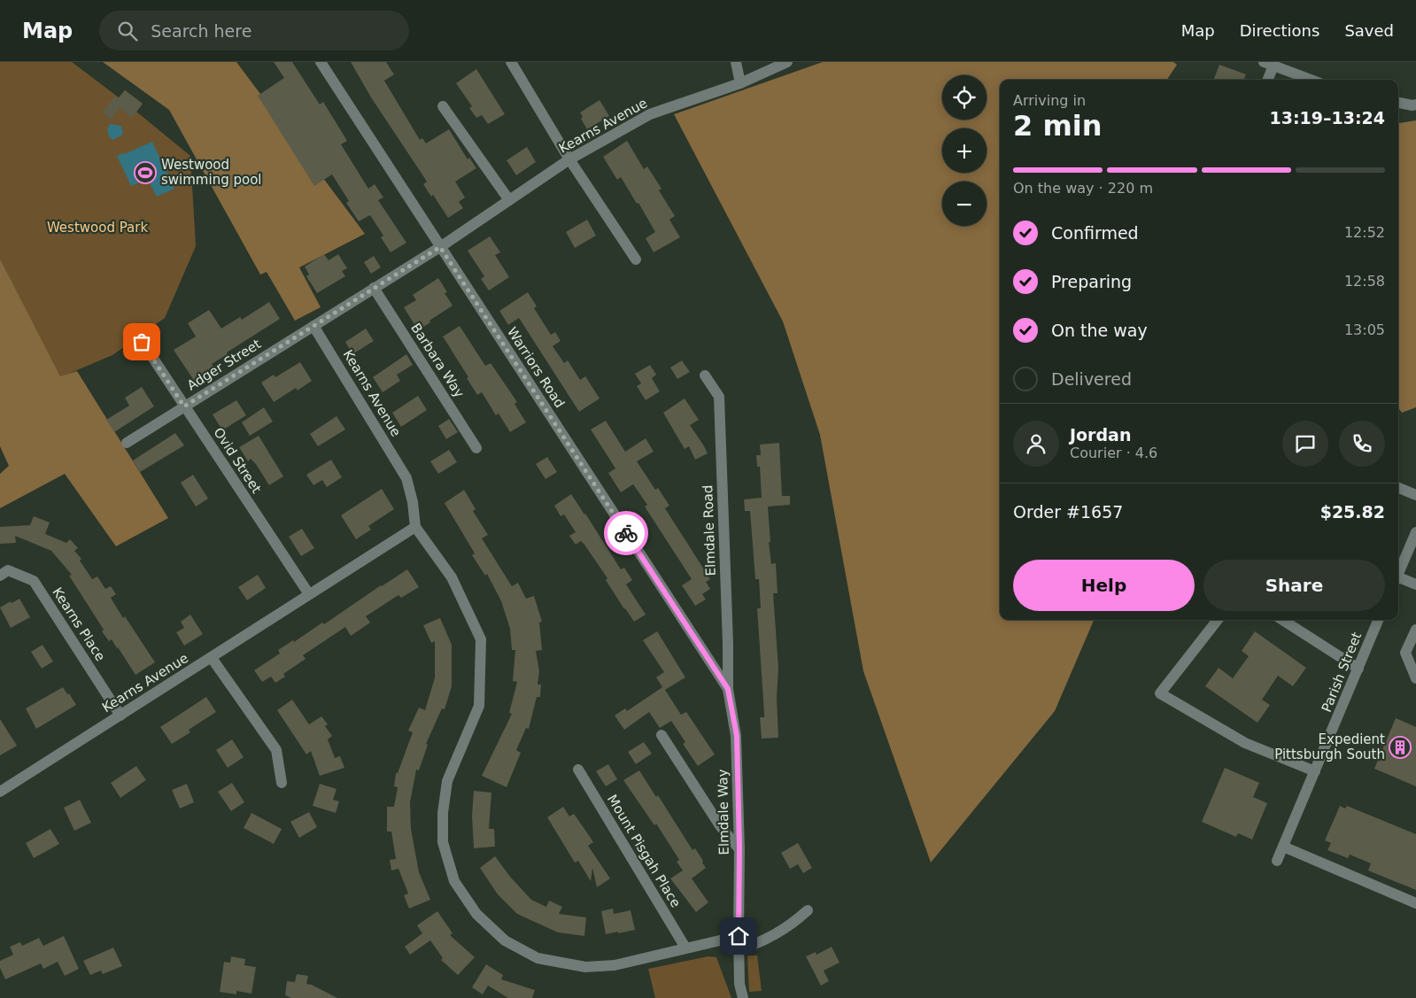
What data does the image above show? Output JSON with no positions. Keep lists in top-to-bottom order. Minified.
{"streets":{"street":["Kearns Avenue","Barbara Way","Adger Street","Warriors Road","Ovid Street","Elmdale Road","Kearns Place","Parish Street","Elmdale Way","Mount Pisgah Place"]},"crossings":[["Kearns Avenue","Barbara Way"],["Kearns Avenue","Adger Street"],["Kearns Avenue","Warriors Road"],["Kearns Avenue","Ovid Street"],["Kearns Avenue","Kearns Place"],["Adger Street","Ovid Street"],["Warriors Road","Elmdale Road"],["Warriors Road","Elmdale Way"],["Elmdale Road","Elmdale Way"]],"parks":["Westwood Park"],"places":{"sports":["Westwood swimming pool"],"building":["Expedient Pittsburgh South"]},"page":{"header":"Map","search":"Search here","nav":["Map","Directions","Saved"],"map_buttons":["+","−"],"heading":["2 min","Arriving in","13:19–13:24"],"panel":["Jordan","Courier · 4.6","Order #1657","$25.82"],"bar":"On the way · 220 m","list":[["Confirmed","12:52"],["Preparing","12:58"],["On the way","13:05"],"Delivered"],"buttons":["Help","Share"]}}
